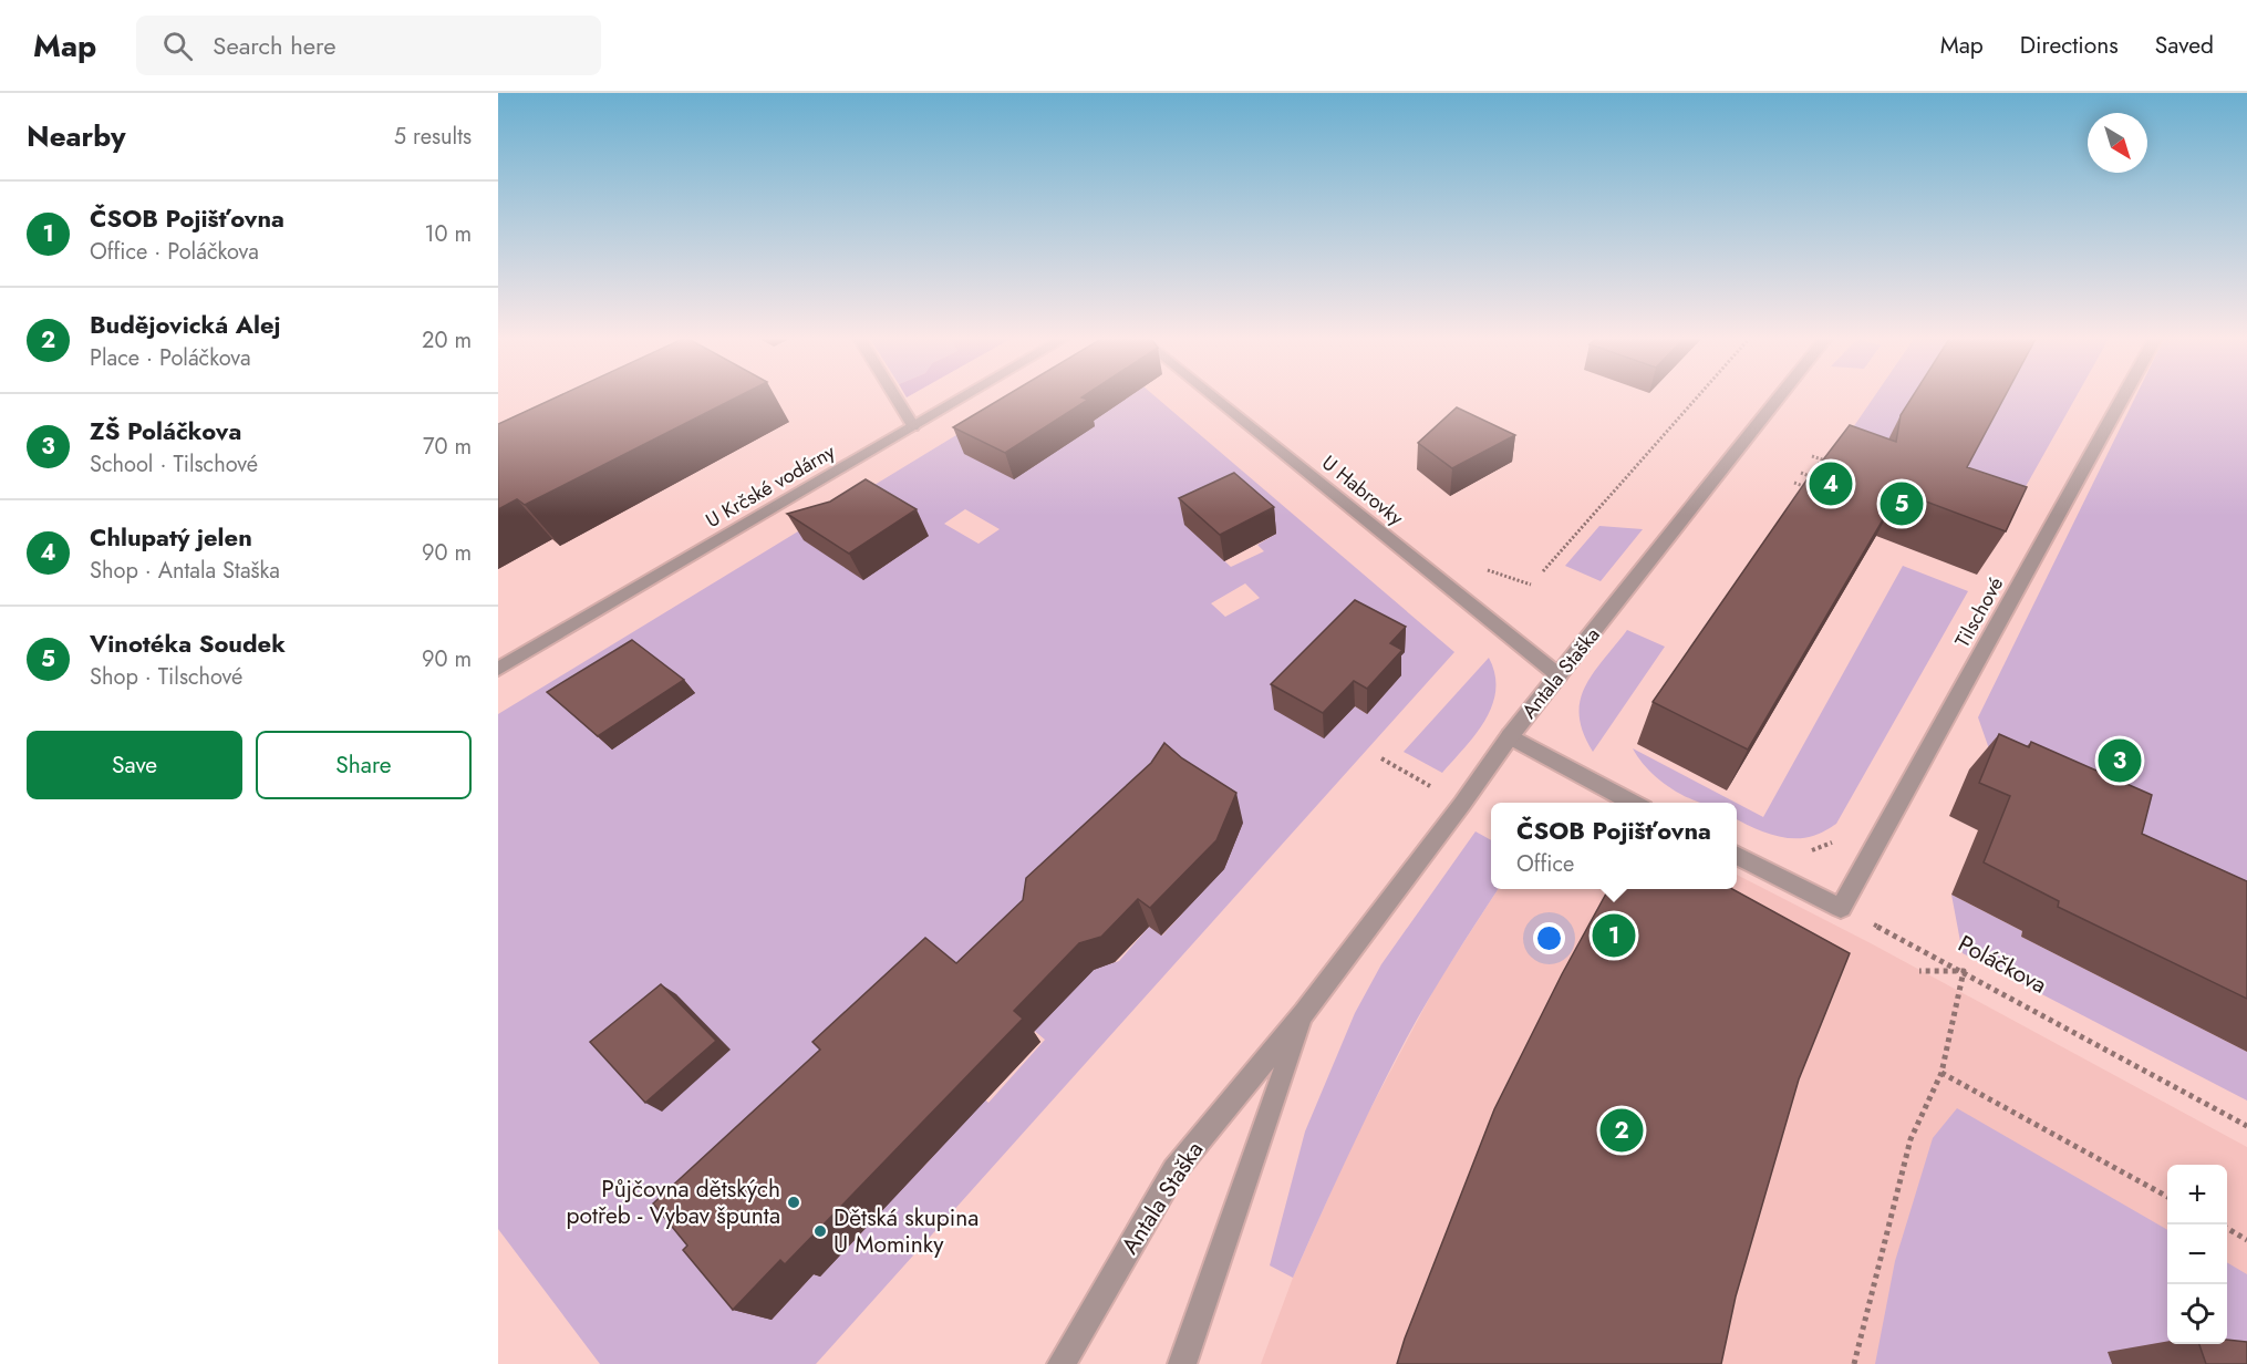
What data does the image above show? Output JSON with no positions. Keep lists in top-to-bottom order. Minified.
{"streets":{"street":["U Krčské vodárny","U Habrovky","Tilschové","Antala Staška"],"path":["Poláčkova"]},"crossings":[["U Habrovky","Antala Staška"],["Tilschové","Poláčkova"]],"places":["Půjčovna dětských potřeb - Vybav špunta","Dětská skupina U Mominky"],"north":"bottom right","page":{"header":"Map","search":"Search here","nav":["Map","Directions","Saved"],"heading":["Nearby","5 results"],"list":[{"mark":"1","name":"ČSOB Pojišťovna","note":"Office · Poláčkova","value":"10 m"},{"mark":"2","name":"Budějovická Alej","note":"Place · Poláčkova","value":"20 m"},{"mark":"3","name":"ZŠ Poláčkova","note":"School · Tilschové","value":"70 m"},{"mark":"4","name":"Chlupatý jelen","note":"Shop · Antala Staška","value":"90 m"},{"mark":"5","name":"Vinotéka Soudek","note":"Shop · Tilschové","value":"90 m"}],"pins":["4","5","3","1","2"],"buttons":["Save","Share"],"popup":["ČSOB Pojišťovna","Office"],"map_buttons":["+","−"]}}
